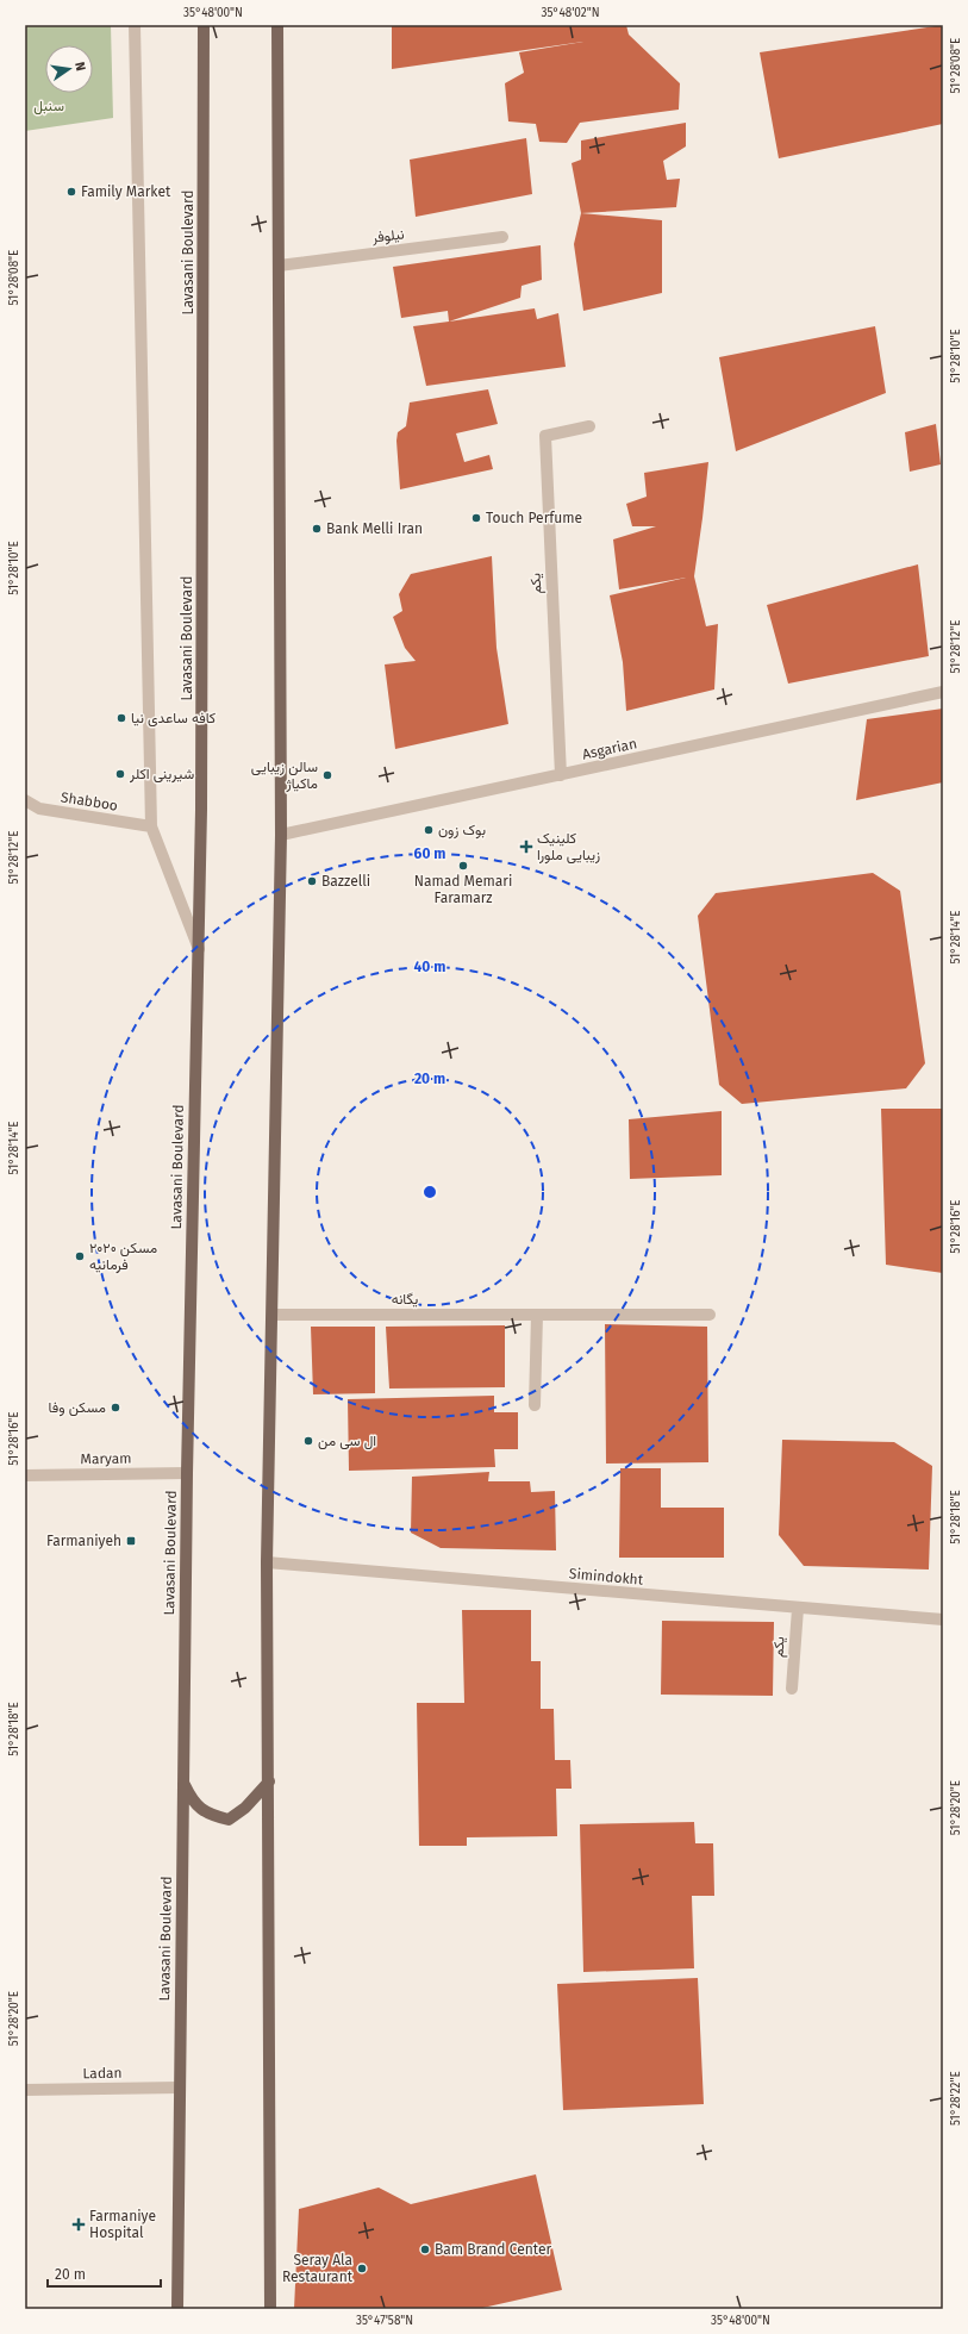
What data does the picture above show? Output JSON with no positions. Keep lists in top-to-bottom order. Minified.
{"streets":{"main road":["Lavasani Boulevard"],"street":["نیلوفر","یکم","Asgarian","Shabboo","یگانه","Maryam","Simindokht","Ladan"]},"crossings":[["Lavasani Boulevard","Maryam"],["Lavasani Boulevard","Ladan"],["یکم","Asgarian"],["یکم","Simindokht"]],"parks":["سنبل"],"places":{"other":["Family Market","Touch Perfume","Bank Melli Iran","کافه ساعدی نیا","شیرینی اکلر","سالن زیبایی ماکیاژ","بوک زون","Namad Memari Faramarz","Bazzelli","مسکن ۲۰۲۰ فرمانیه","مسکن وفا","ال سی من","Bam Brand Center","Seray Ala Restaurant"],"health":["کلینیک زیبایی ملورا","Farmaniye Hospital"],"transit":["Farmaniyeh"]},"scale_bar":"20 m","north":"right","coordinates":["35°48'00\"N","35°48'02\"N","51°28'08\"E","51°28'10\"E","51°28'12\"E","51°28'14\"E","51°28'16\"E","51°28'18\"E","51°28'20\"E","51°28'22\"E","35°47'58\"N"],"rings":["60 m","40 m","20 m"]}
